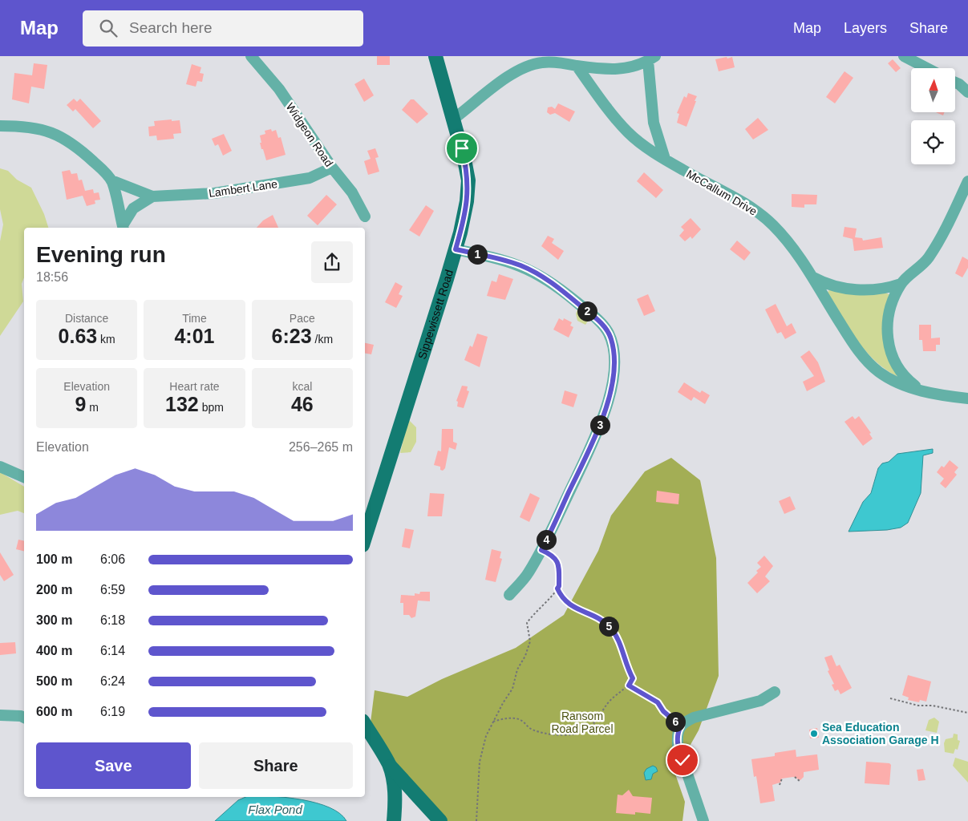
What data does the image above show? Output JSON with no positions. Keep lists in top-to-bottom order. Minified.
{"streets":{"main road":["Sippewissett Road"],"street":["Widgeon Road","Lambert Lane","McCallum Drive"]},"crossings":[["Widgeon Road","Lambert Lane"]],"water":["Flax Pond"],"parks":["Ransom Road Parcel"],"places":["Sea Education Association Garage H"],"north":"top","page":{"header":"Map","search":"Search here","nav":["Map","Layers","Share"],"heading":["Evening run","18:56"],"pins":["1","2","3","4","5","6"],"stats":[["Distance","0.63 km"],["Time","4:01"],["Pace","6:23 /km"],["Elevation","9 m"],["Heart rate","132 bpm"],["kcal","46"]],"chart":["Elevation","256–265 m"],"list":[{"name":"100 m","note":"6:06"},{"name":"200 m","note":"6:59"},{"name":"300 m","note":"6:18"},{"name":"400 m","note":"6:14"},{"name":"500 m","note":"6:24"},{"name":"600 m","note":"6:19"}],"buttons":["Save","Share"]}}
